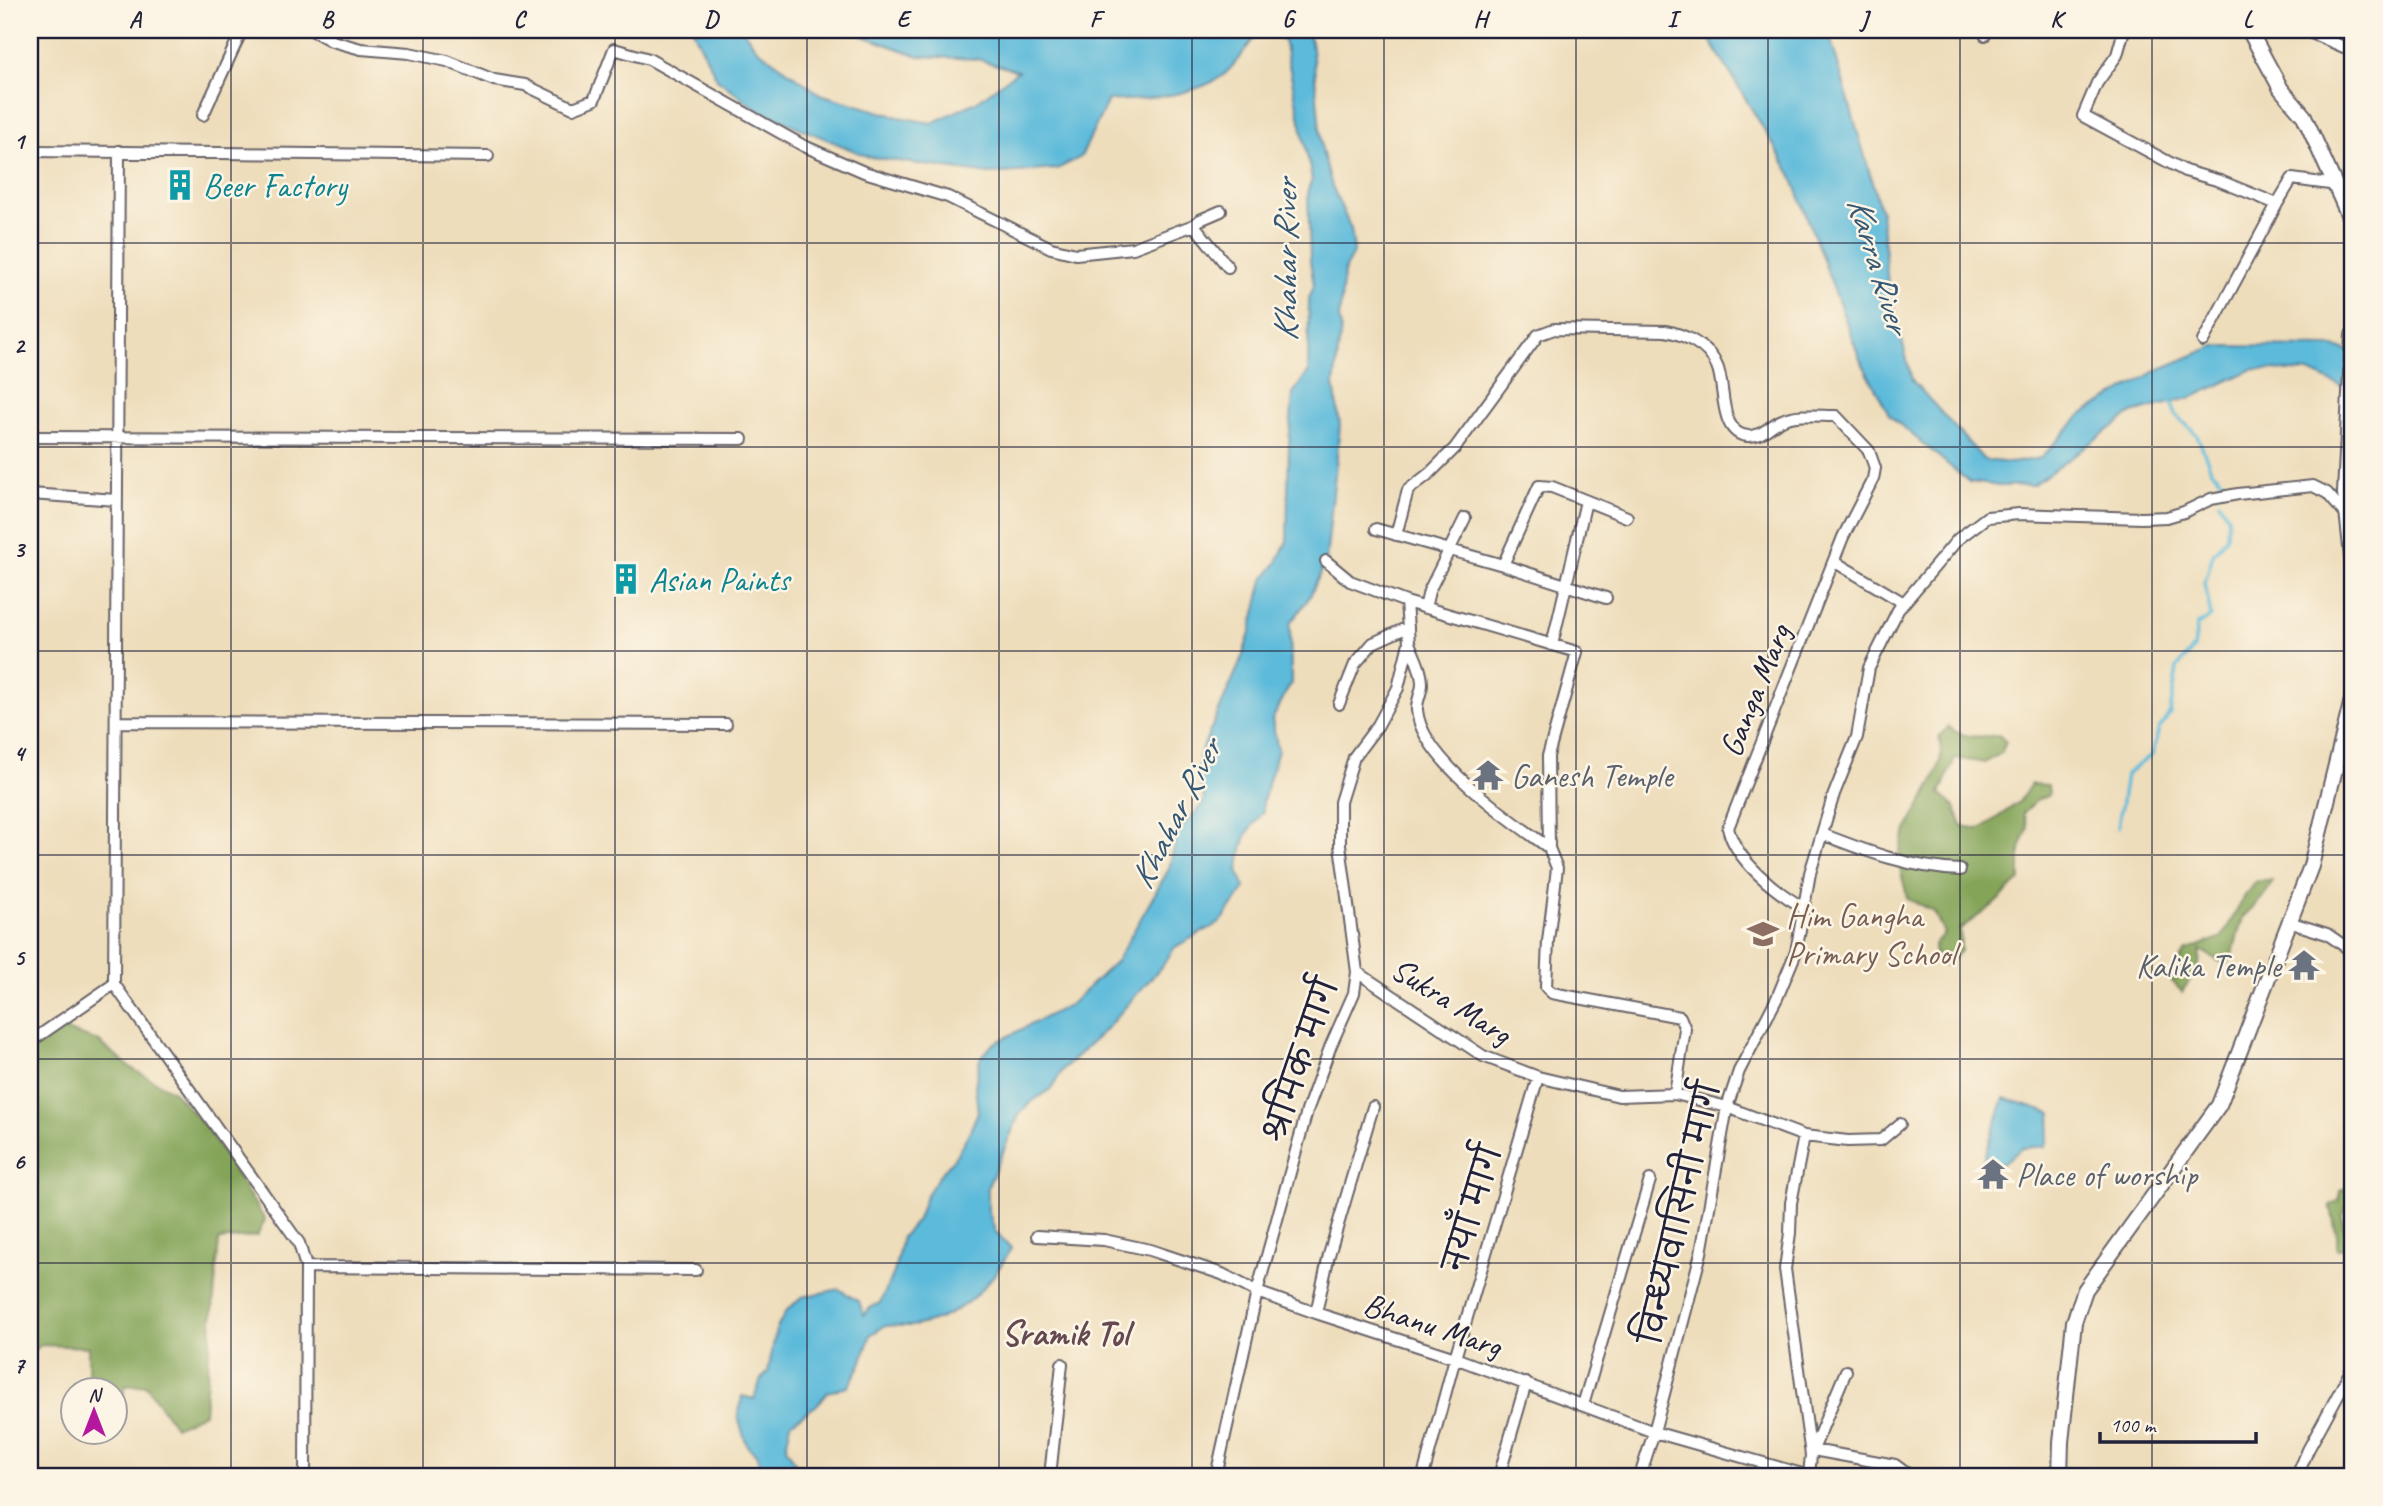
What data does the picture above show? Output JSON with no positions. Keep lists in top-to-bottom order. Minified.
{"streets":{"street":["Ganga Marg","Sukra Marg","श्रमिक मार्ग","नयाँ मार्ग","विन्ध्यवासिनी मार्ग","Bhanu Marg"]},"crossings":[["Ganga Marg","विन्ध्यवासिनी मार्ग"],["Sukra Marg","श्रमिक मार्ग"],["Sukra Marg","नयाँ मार्ग"],["Sukra Marg","विन्ध्यवासिनी मार्ग"],["श्रमिक मार्ग","Bhanu Marg"],["नयाँ मार्ग","Bhanu Marg"],["विन्ध्यवासिनी मार्ग","Bhanu Marg"]],"districts":["Sramik Tol"],"water":["Khahar River","Karra River"],"places":{"building":["Beer Factory","Asian Paints"],"temple":["Ganesh Temple","Kalika Temple","Place of worship"],"school or university":["Him Gangha Primary School"]},"scale_bar":"100 m","north":"top","grid":{"columns":["A","B","C","D","E","F","G","H","I","J","K","L"],"rows":["1","2","3","4","5","6","7"]}}
